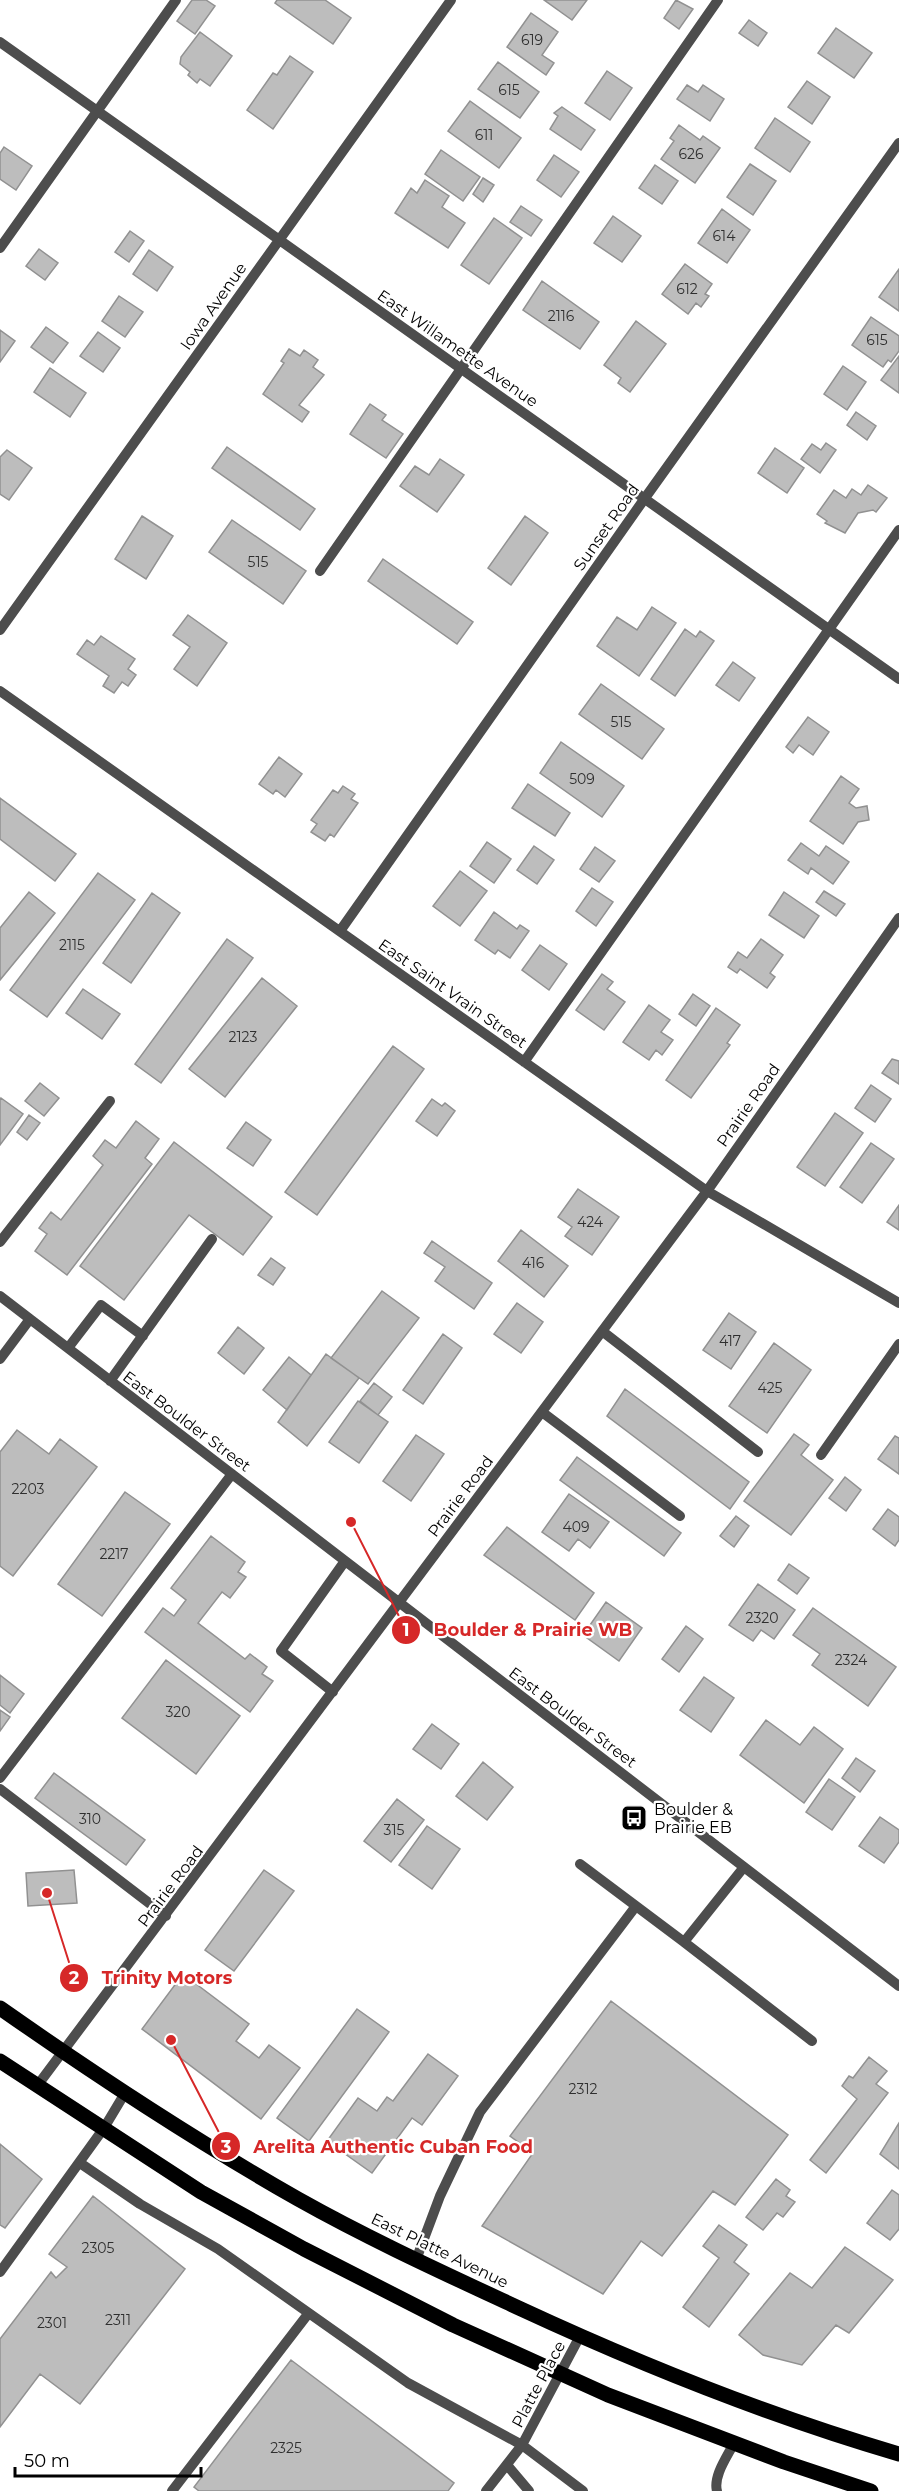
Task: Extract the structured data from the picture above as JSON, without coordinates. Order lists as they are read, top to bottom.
{
  "streets": {
    "main road": ["East Platte Avenue"],
    "street": [
      "Iowa Avenue",
      "East Willamette Avenue",
      "Sunset Road",
      "East Saint Vrain Street",
      "Prairie Road",
      "East Boulder Street",
      "Platte Place"
    ]
  },
  "crossings": [
    ["Iowa Avenue", "East Willamette Avenue"],
    ["East Willamette Avenue", "Sunset Road"],
    ["Sunset Road", "East Saint Vrain Street"],
    ["East Saint Vrain Street", "Prairie Road"],
    ["Prairie Road", "East Boulder Street"],
    ["Prairie Road", "East Platte Avenue"],
    ["East Platte Avenue", "Platte Place"]
  ],
  "places": {
    "other": ["Boulder & Prairie WB", "Trinity Motors", "Arelita Authentic Cuban Food"],
    "bus stop": ["Boulder & Prairie EB"]
  },
  "house_numbers": [
    "619",
    "615",
    "611",
    "626",
    "614",
    "612",
    "2116",
    "615",
    "515",
    "515",
    "509",
    "2115",
    "2123",
    "424",
    "416",
    "417",
    "425",
    "2203",
    "409",
    "2217",
    "2320",
    "2324",
    "320",
    "310",
    "315",
    "2312",
    "2305",
    "2311",
    "2301",
    "2325"
  ],
  "scale_bar": "50 m"
}
